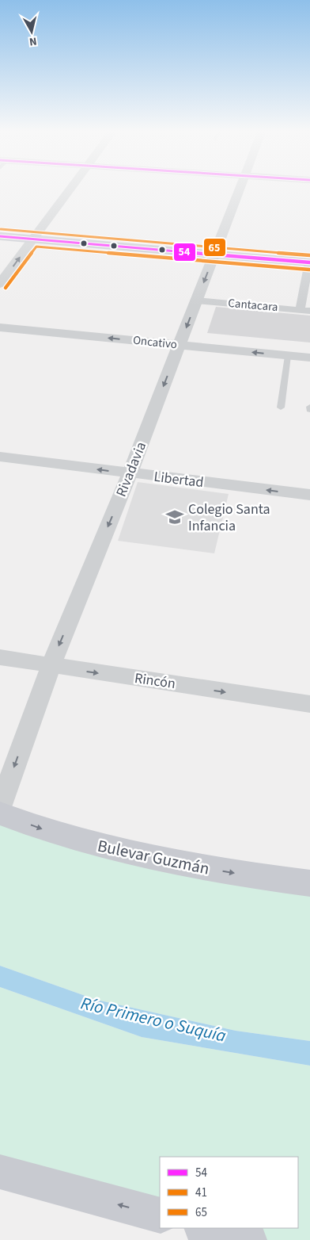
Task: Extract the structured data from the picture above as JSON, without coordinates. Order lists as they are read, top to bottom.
{
  "streets": {
    "main road": ["Bulevar Guzmán"],
    "street": [
      "Cantacara",
      "Oncativo",
      "Rivadavia",
      "Libertad",
      "Rincón"
    ]
  },
  "crossings": [
    ["Cantacara", "Rivadavia"],
    ["Oncativo", "Rivadavia"],
    ["Rivadavia", "Libertad"],
    ["Rivadavia", "Rincón"]
  ],
  "one_way": [
    "Oncativo",
    "Rivadavia",
    "Libertad",
    "Rincón",
    "Bulevar Guzmán"
  ],
  "water": ["Río Primero o Suquía"],
  "places": {
    "school or university": ["Colegio Santa Infancia"]
  },
  "lines": ["transit line 65", "transit line 54", "transit line 41"],
  "legend": ["54", "41", "65"],
  "north": "bottom"
}
